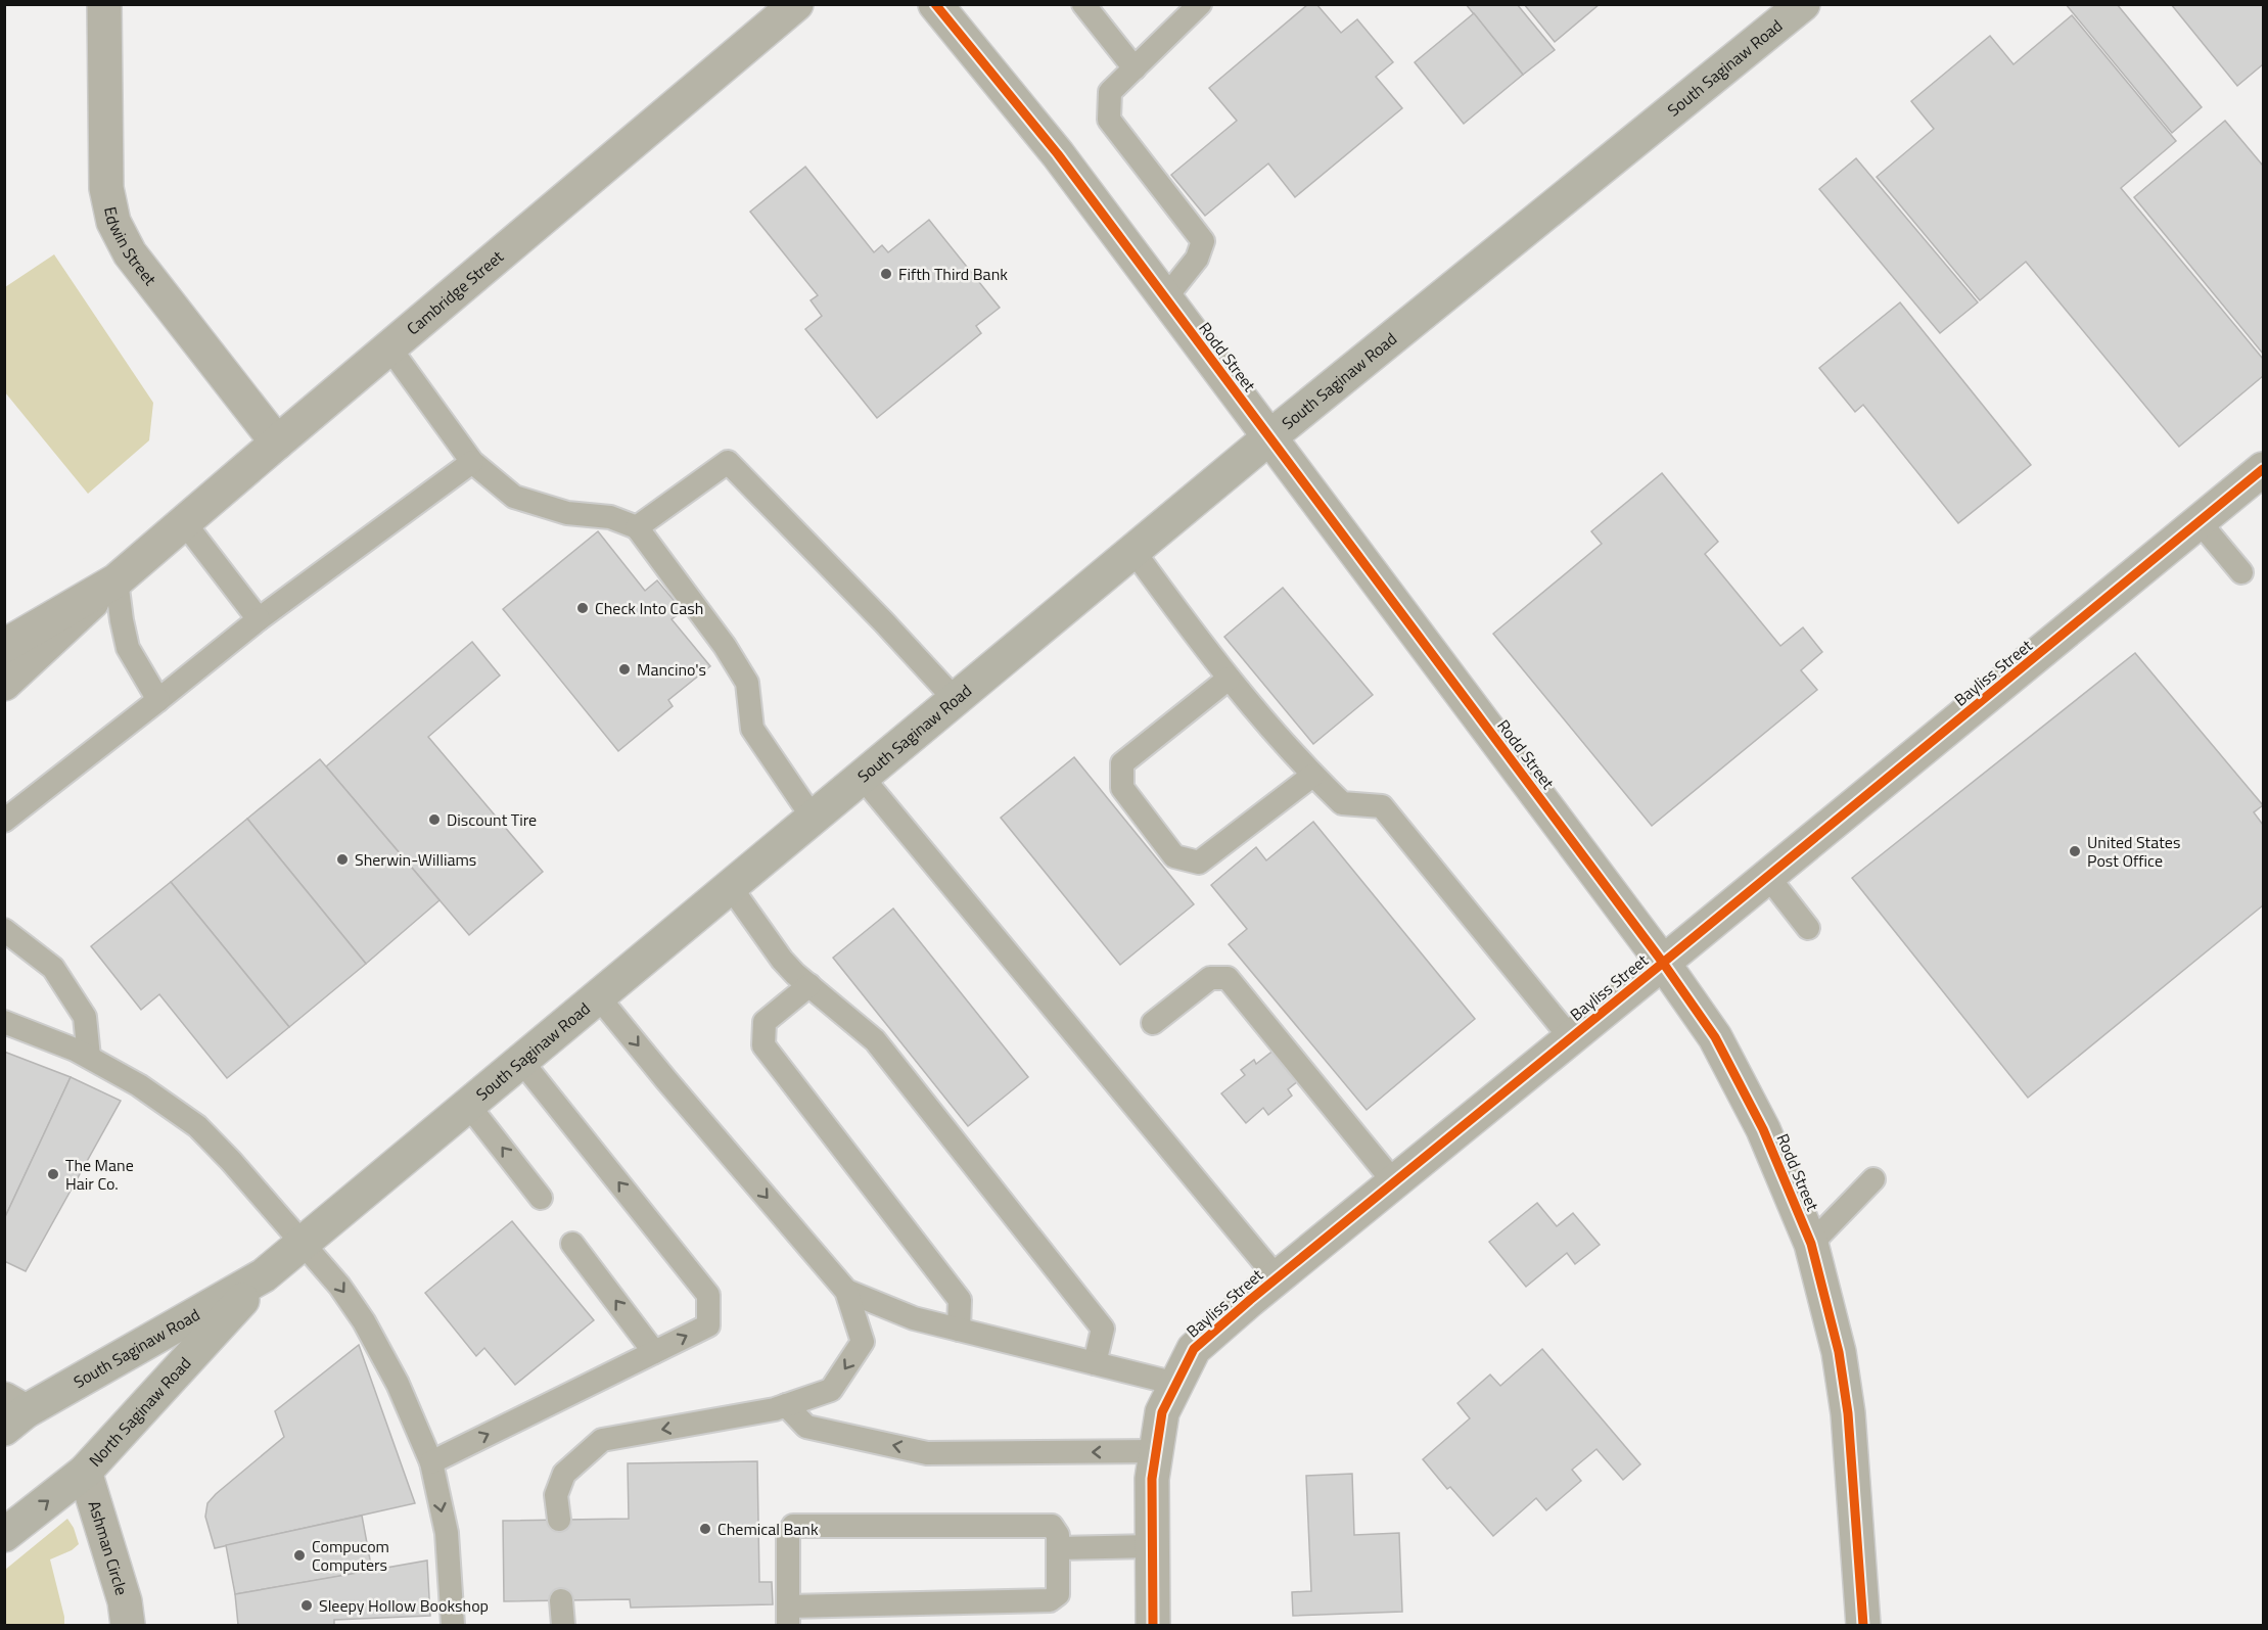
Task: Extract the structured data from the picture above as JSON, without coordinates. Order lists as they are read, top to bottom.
{
  "streets": {
    "main road": ["South Saginaw Road", "North Saginaw Road"],
    "street": [
      "Edwin Street",
      "Cambridge Street",
      "Rodd Street",
      "Bayliss Street",
      "Ashman Circle"
    ]
  },
  "crossings": [
    ["South Saginaw Road", "Rodd Street"],
    ["South Saginaw Road", "North Saginaw Road"],
    ["Edwin Street", "Cambridge Street"],
    ["Rodd Street", "Bayliss Street"],
    ["North Saginaw Road", "Ashman Circle"]
  ],
  "places": [
    "Fifth Third Bank",
    "Check Into Cash",
    "Mancino's",
    "Discount Tire",
    "United States Post Office",
    "Sherwin-Williams",
    "The Mane Hair Co.",
    "Chemical Bank",
    "Compucom Computers",
    "Sleepy Hollow Bookshop"
  ]
}
